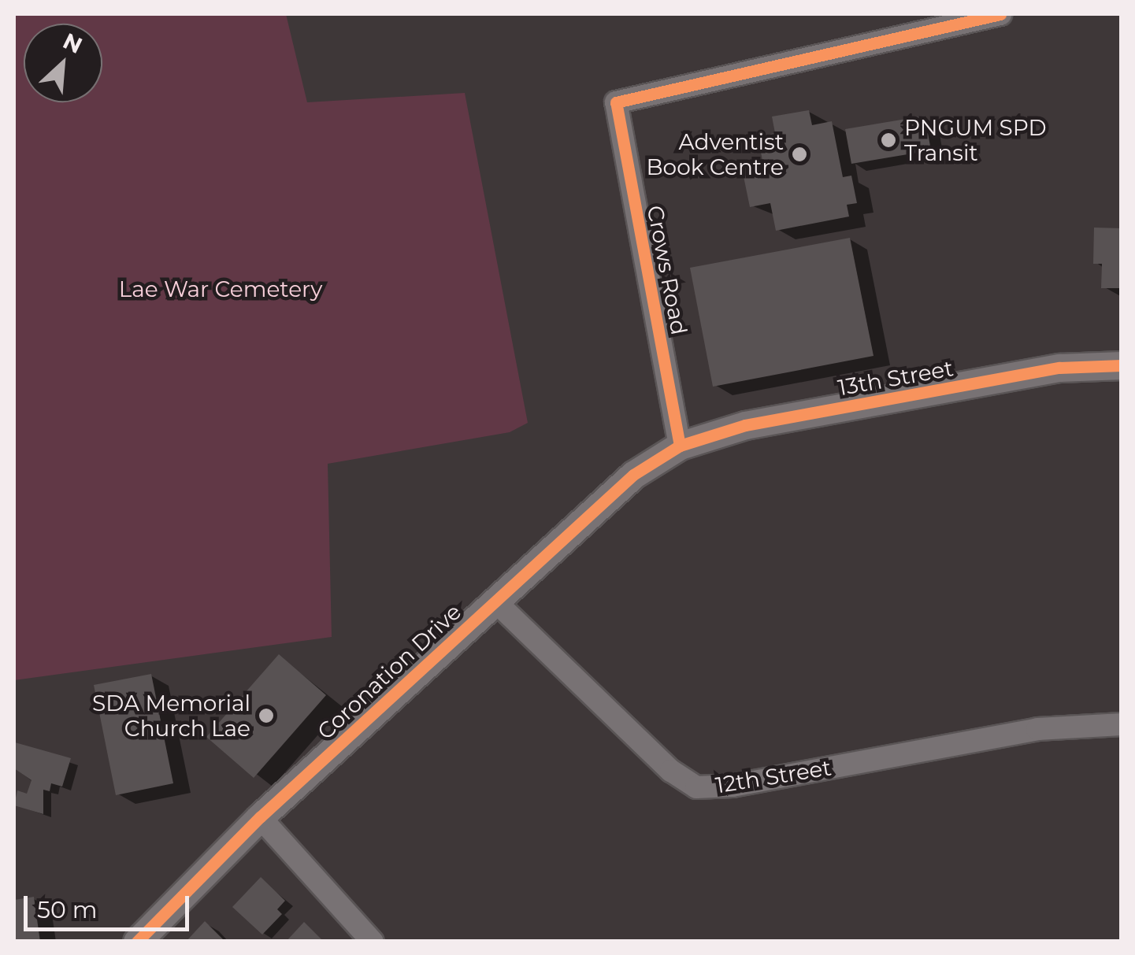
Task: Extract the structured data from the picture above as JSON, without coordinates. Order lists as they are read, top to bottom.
{
  "streets": {
    "street": [
      "Crows Road",
      "13th Street",
      "Coronation Drive",
      "12th Street"
    ]
  },
  "crossings": [
    ["Crows Road", "13th Street"],
    ["Crows Road", "Coronation Drive"],
    ["13th Street", "Coronation Drive"],
    ["Coronation Drive", "12th Street"]
  ],
  "parks": ["Lae War Cemetery"],
  "places": ["PNGUM SPD Transit", "Adventist Book Centre", "SDA Memorial Church Lae"],
  "scale_bar": "50 m",
  "north": "top right"
}
